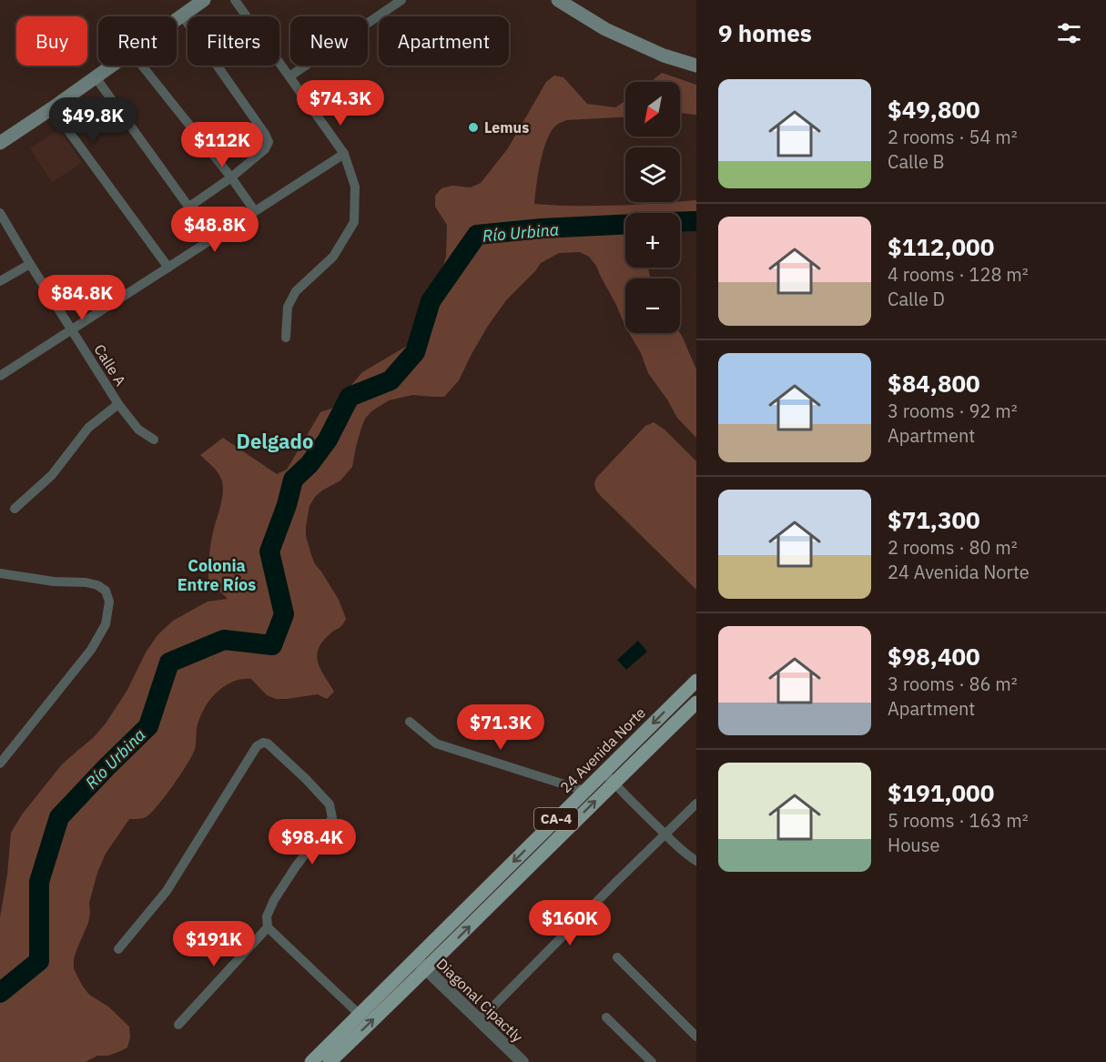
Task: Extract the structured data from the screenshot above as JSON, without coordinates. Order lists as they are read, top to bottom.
{
  "streets": {
    "main road": ["24 Avenida Norte", "CA-4"],
    "street": ["Calle A", "Diagonal Cipactly"]
  },
  "crossings": [
    ["24 Avenida Norte", "CA-4"],
    ["24 Avenida Norte", "Diagonal Cipactly"],
    ["CA-4", "Diagonal Cipactly"]
  ],
  "districts": ["Delgado", "Colonia Entre Ríos"],
  "water": ["Río Urbina"],
  "places": ["Lemus"],
  "north": "bottom left",
  "page": {
    "heading": "9 homes",
    "chip": [
      "Buy",
      "Rent",
      "Filters",
      "New",
      "Apartment"
    ],
    "list": [
      {
        "name": "$49,800",
        "note": "2 rooms · 54 m² · Calle B"
      },
      {
        "name": "$112,000",
        "note": "4 rooms · 128 m² · Calle D"
      },
      {
        "name": "$84,800",
        "note": "3 rooms · 92 m² · Apartment"
      },
      {
        "name": "$71,300",
        "note": "2 rooms · 80 m² · 24 Avenida Norte"
      },
      {
        "name": "$98,400",
        "note": "3 rooms · 86 m² · Apartment"
      },
      {
        "name": "$191,000",
        "note": "5 rooms · 163 m² · House"
      }
    ],
    "price": [
      "$74.3K",
      "$49.8K",
      "$112K",
      "$48.8K",
      "$84.8K",
      "$71.3K",
      "$98.4K",
      "$160K",
      "$191K"
    ],
    "map_buttons": ["+", "−"]
  }
}
